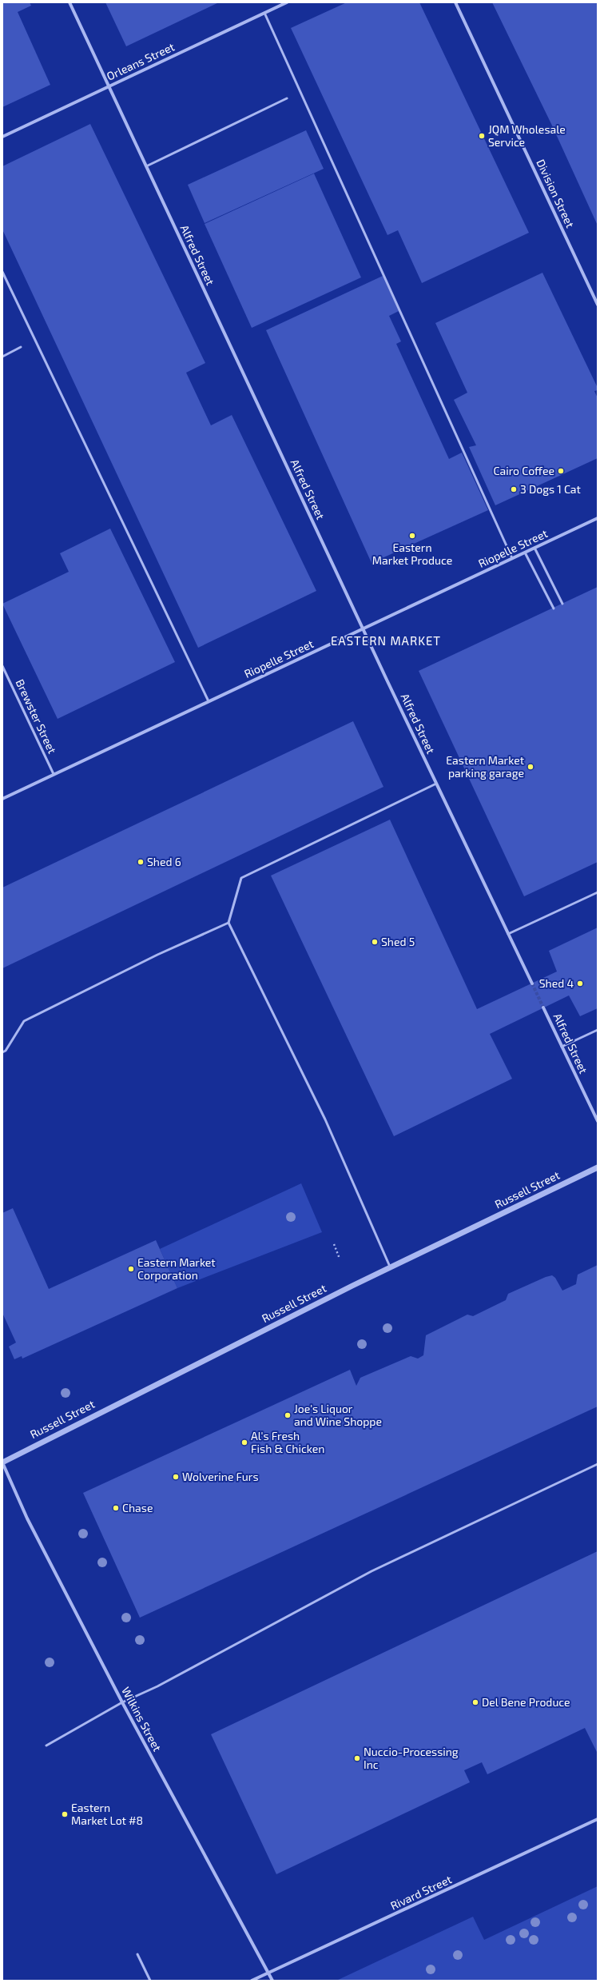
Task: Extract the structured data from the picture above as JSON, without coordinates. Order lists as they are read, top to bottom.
{
  "streets": {
    "street": [
      "Orleans Street",
      "Division Street",
      "Alfred Street",
      "Riopelle Street",
      "Russell Street",
      "Wilkins Street",
      "Rivard Street"
    ],
    "lane": ["Brewster Street"]
  },
  "crossings": [
    ["Orleans Street", "Alfred Street"],
    ["Alfred Street", "Riopelle Street"],
    ["Riopelle Street", "Brewster Street"],
    ["Russell Street", "Wilkins Street"],
    ["Wilkins Street", "Rivard Street"]
  ],
  "districts": ["EASTERN MARKET"],
  "places": [
    "JQM Wholesale Service",
    "Cairo Coffee",
    "3 Dogs 1 Cat",
    "Eastern Market Produce",
    "Eastern Market parking garage",
    "Shed 6",
    "Shed 5",
    "Shed 4",
    "Eastern Market Corporation",
    "Joe's Liquor and Wine Shoppe",
    "Al's Fresh Fish & Chicken",
    "Wolverine Furs",
    "Chase",
    "Del Bene Produce",
    "Nuccio-Processing Inc",
    "Eastern Market Lot #8"
  ]
}
